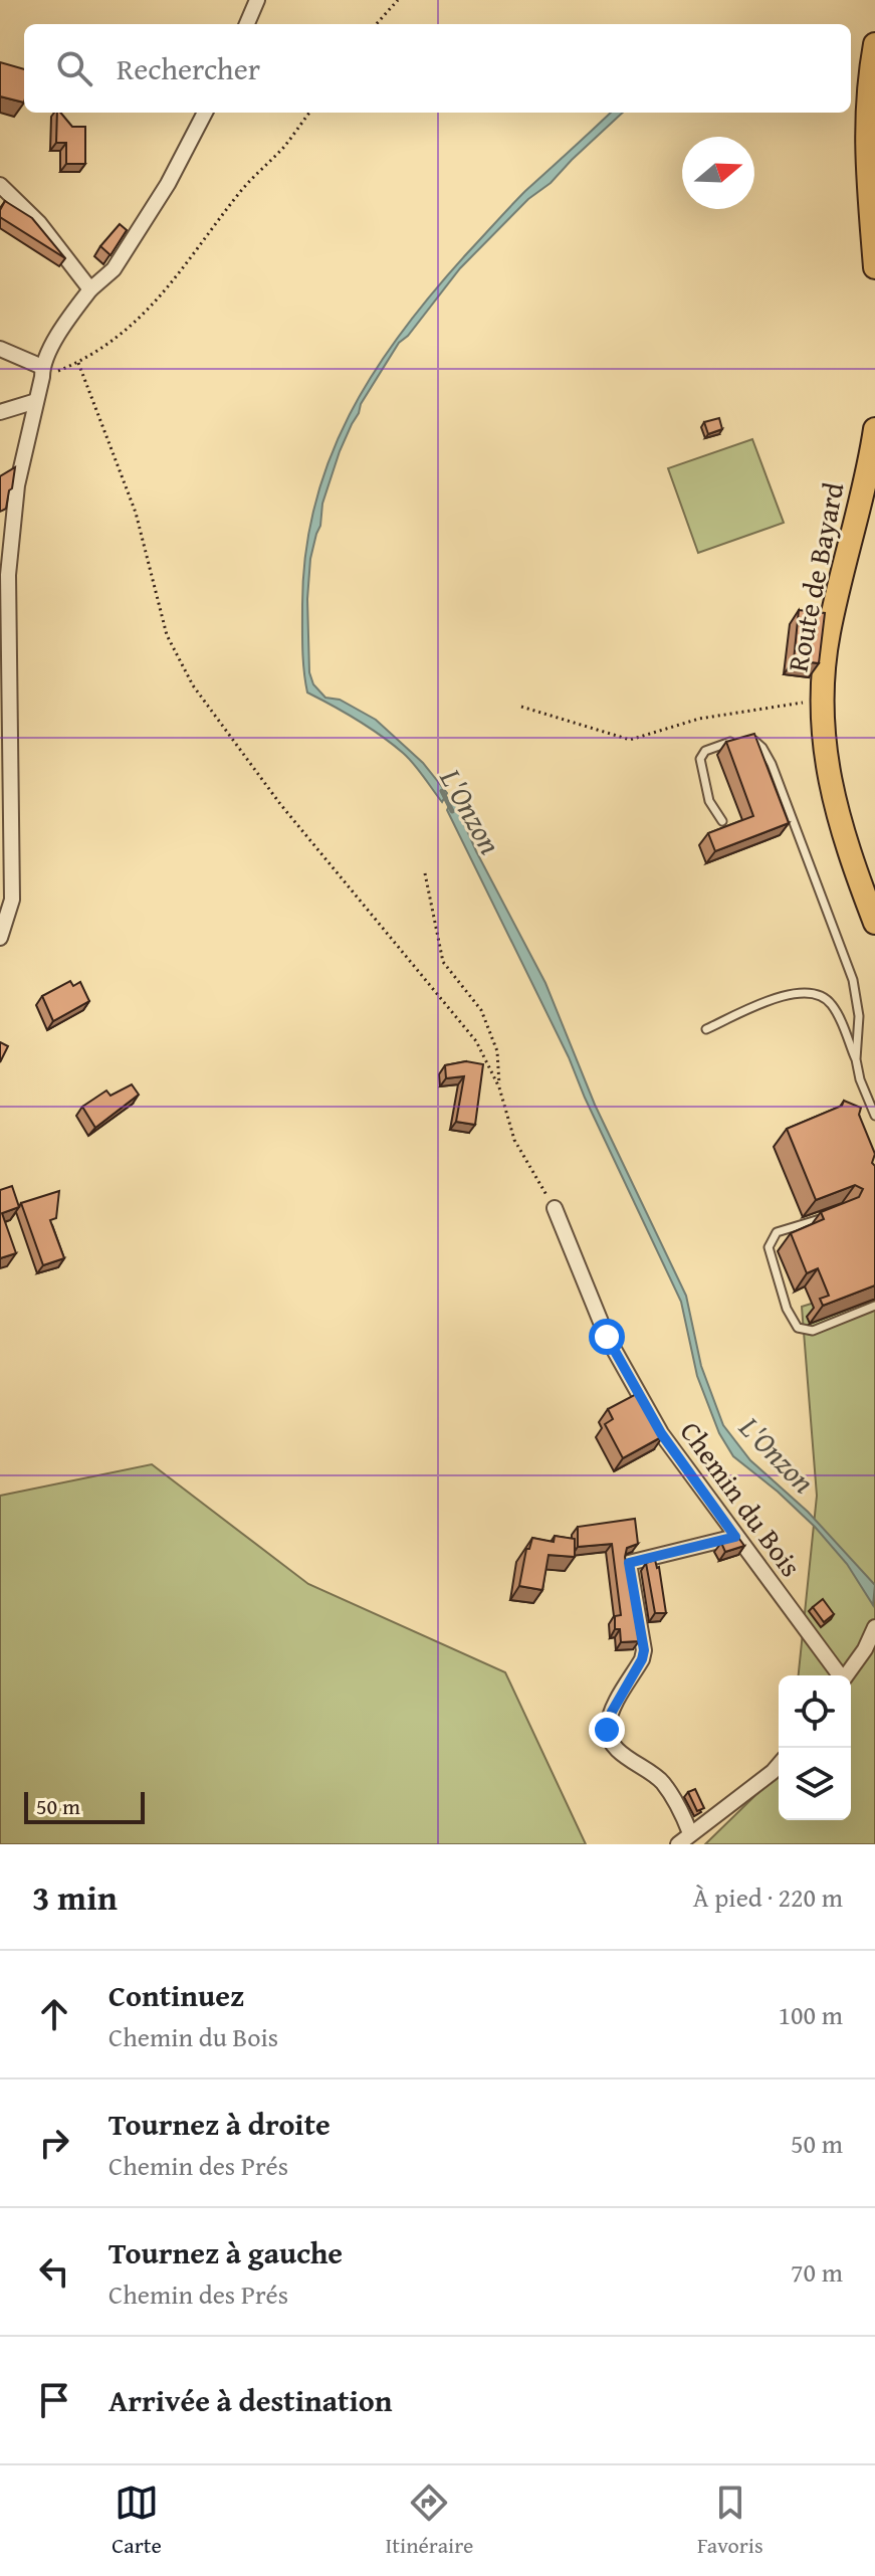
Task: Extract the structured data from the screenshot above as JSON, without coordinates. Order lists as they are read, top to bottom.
{
  "streets": {
    "main road": ["Route de Bayard"],
    "street": ["Chemin du Bois"]
  },
  "water": ["L'Onzon"],
  "scale_bar": "50 m",
  "north": "right",
  "page": {
    "search": "Rechercher",
    "scale": "50 m",
    "heading": ["3 min", "À pied · 220 m"],
    "list": [
      ["Continuez", "Chemin du Bois", "100 m"],
      ["Tournez à droite", "Chemin des Prés", "50 m"],
      ["Tournez à gauche", "Chemin des Prés", "70 m"],
      "Arrivée à destination"
    ],
    "nav": ["Carte", "Itinéraire", "Favoris"]
  }
}
